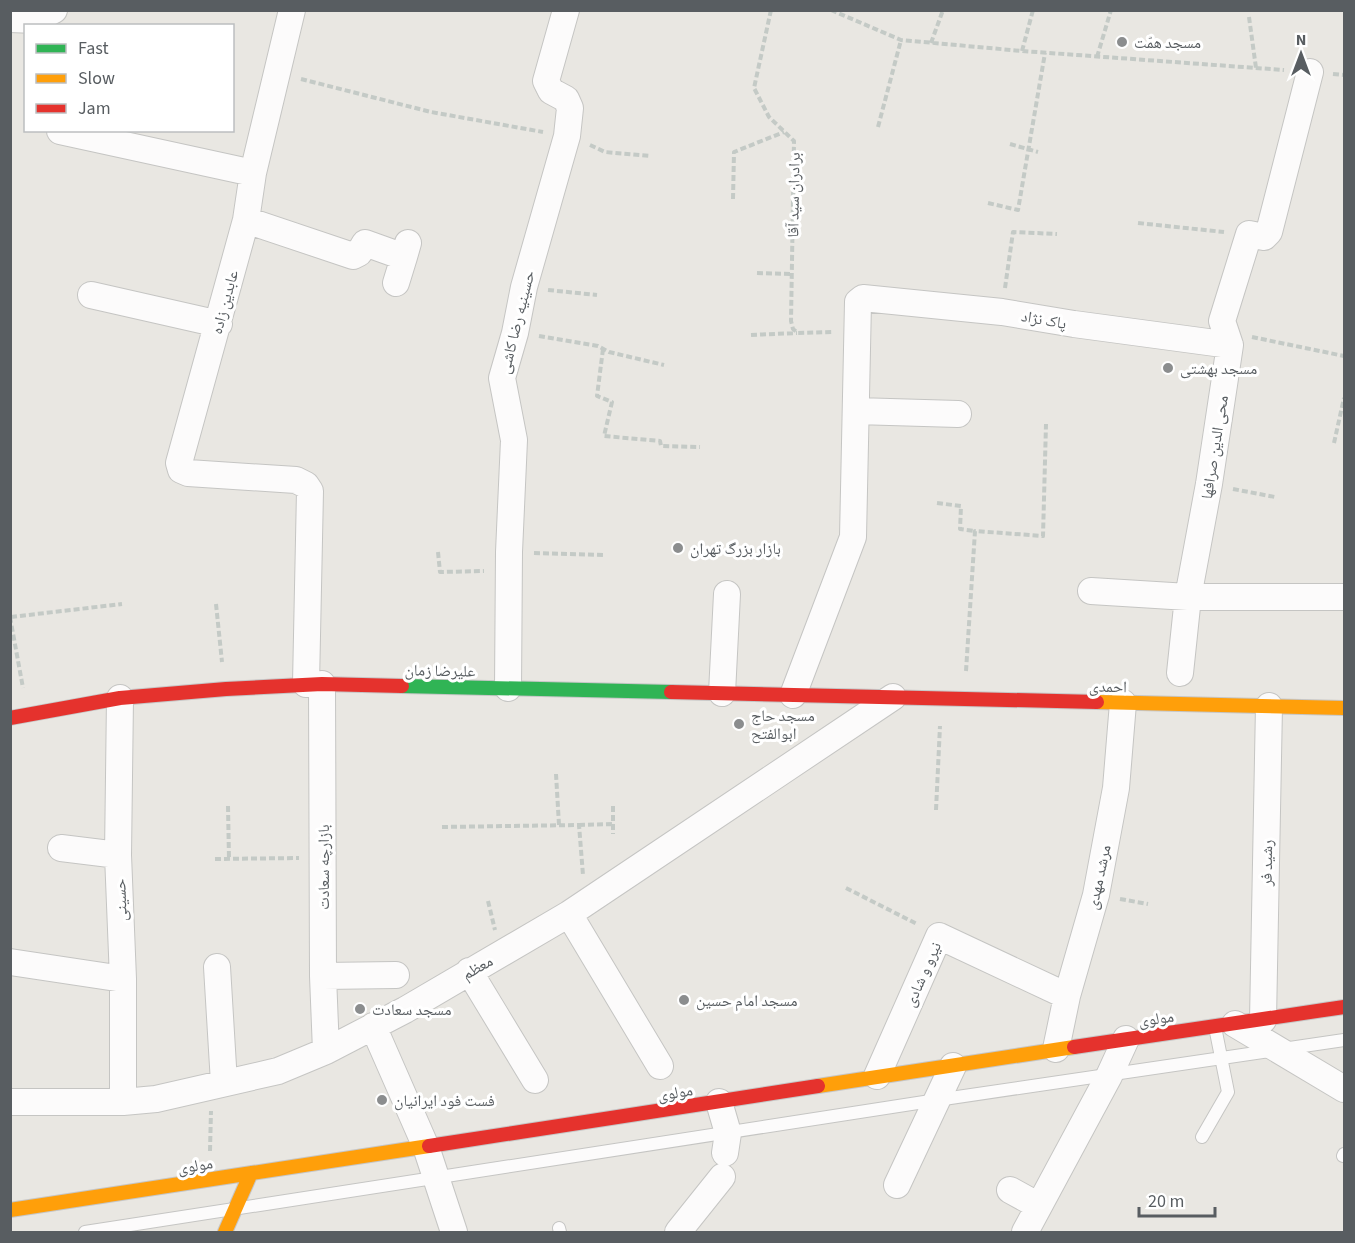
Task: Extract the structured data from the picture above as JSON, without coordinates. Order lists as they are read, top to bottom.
{
  "streets": {
    "street": [
      "عابدین زاده",
      "پاک نژاد",
      "حسینیه رضا کاشی",
      "محی الدین صرافها",
      "علیرضا زمان",
      "احمدی",
      "رشید فر",
      "بازارچه سعادت",
      "مرشد مهدی",
      "حسینی",
      "معظم",
      "نیرو و شادی",
      "مولوی"
    ],
    "path": ["برادران سید آقا"]
  },
  "crossings": [
    ["عابدین زاده", "بازارچه سعادت"],
    ["پاک نژاد", "محی الدین صرافها"],
    ["حسینیه رضا کاشی", "علیرضا زمان"],
    ["علیرضا زمان", "احمدی"],
    ["علیرضا زمان", "بازارچه سعادت"],
    ["علیرضا زمان", "حسینی"],
    ["علیرضا زمان", "معظم"],
    ["احمدی", "رشید فر"],
    ["احمدی", "مرشد مهدی"],
    ["احمدی", "معظم"],
    ["رشید فر", "مولوی"],
    ["بازارچه سعادت", "معظم"],
    ["مرشد مهدی", "نیرو و شادی"],
    ["مرشد مهدی", "مولوی"],
    ["حسینی", "معظم"],
    ["نیرو و شادی", "مولوی"]
  ],
  "places": [
    "مسجد همّت",
    "مسجد بهشتی",
    "بازار بزرگ تهران",
    "مسجد حاج ابوالفتح",
    "مسجد امام حسین",
    "مسجد سعادت",
    "فست فود ایرانیان"
  ],
  "legend": ["Fast", "Slow", "Jam"],
  "scale_bar": "20 m",
  "north": "top"
}
